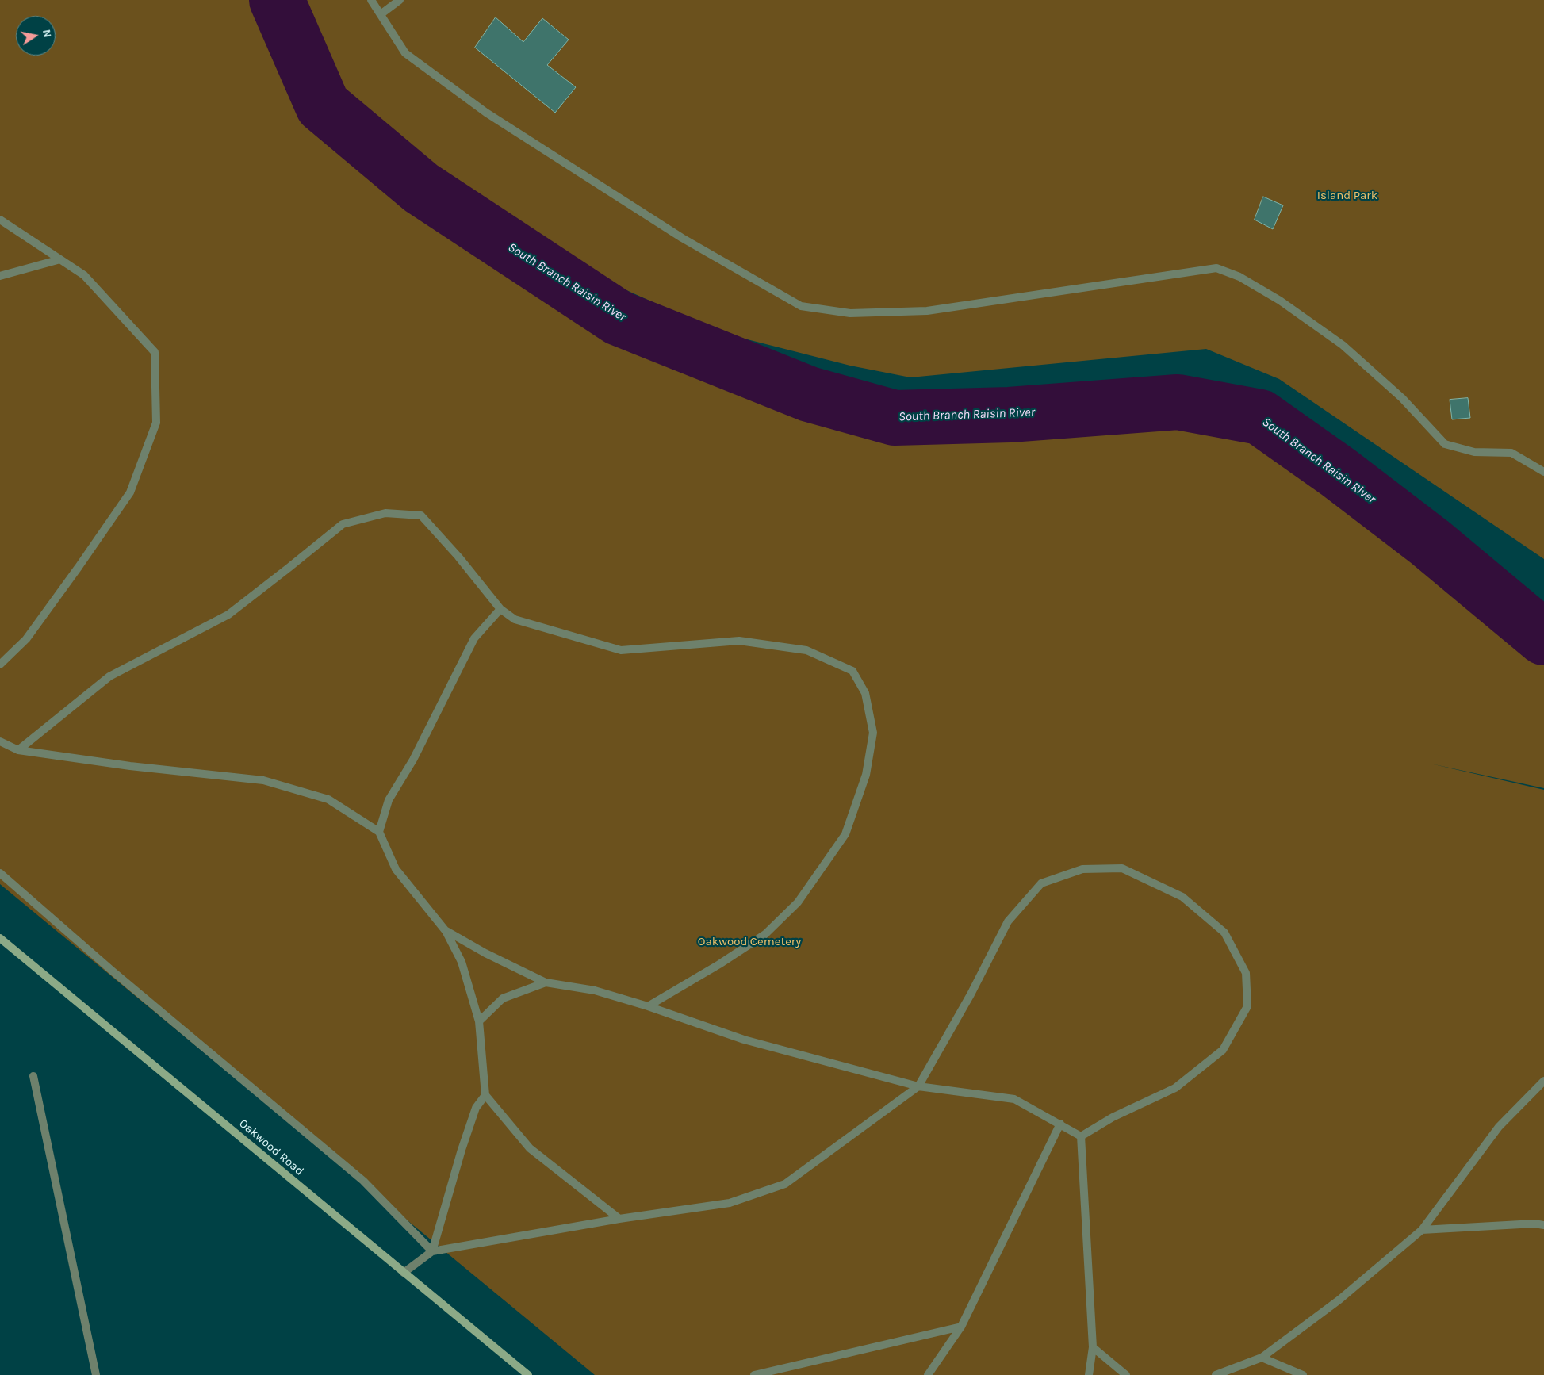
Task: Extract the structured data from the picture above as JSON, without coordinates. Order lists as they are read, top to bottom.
{
  "streets": {
    "street": ["Oakwood Road"]
  },
  "water": ["South Branch Raisin River"],
  "parks": ["Island Park", "Oakwood Cemetery"],
  "north": "right"
}
